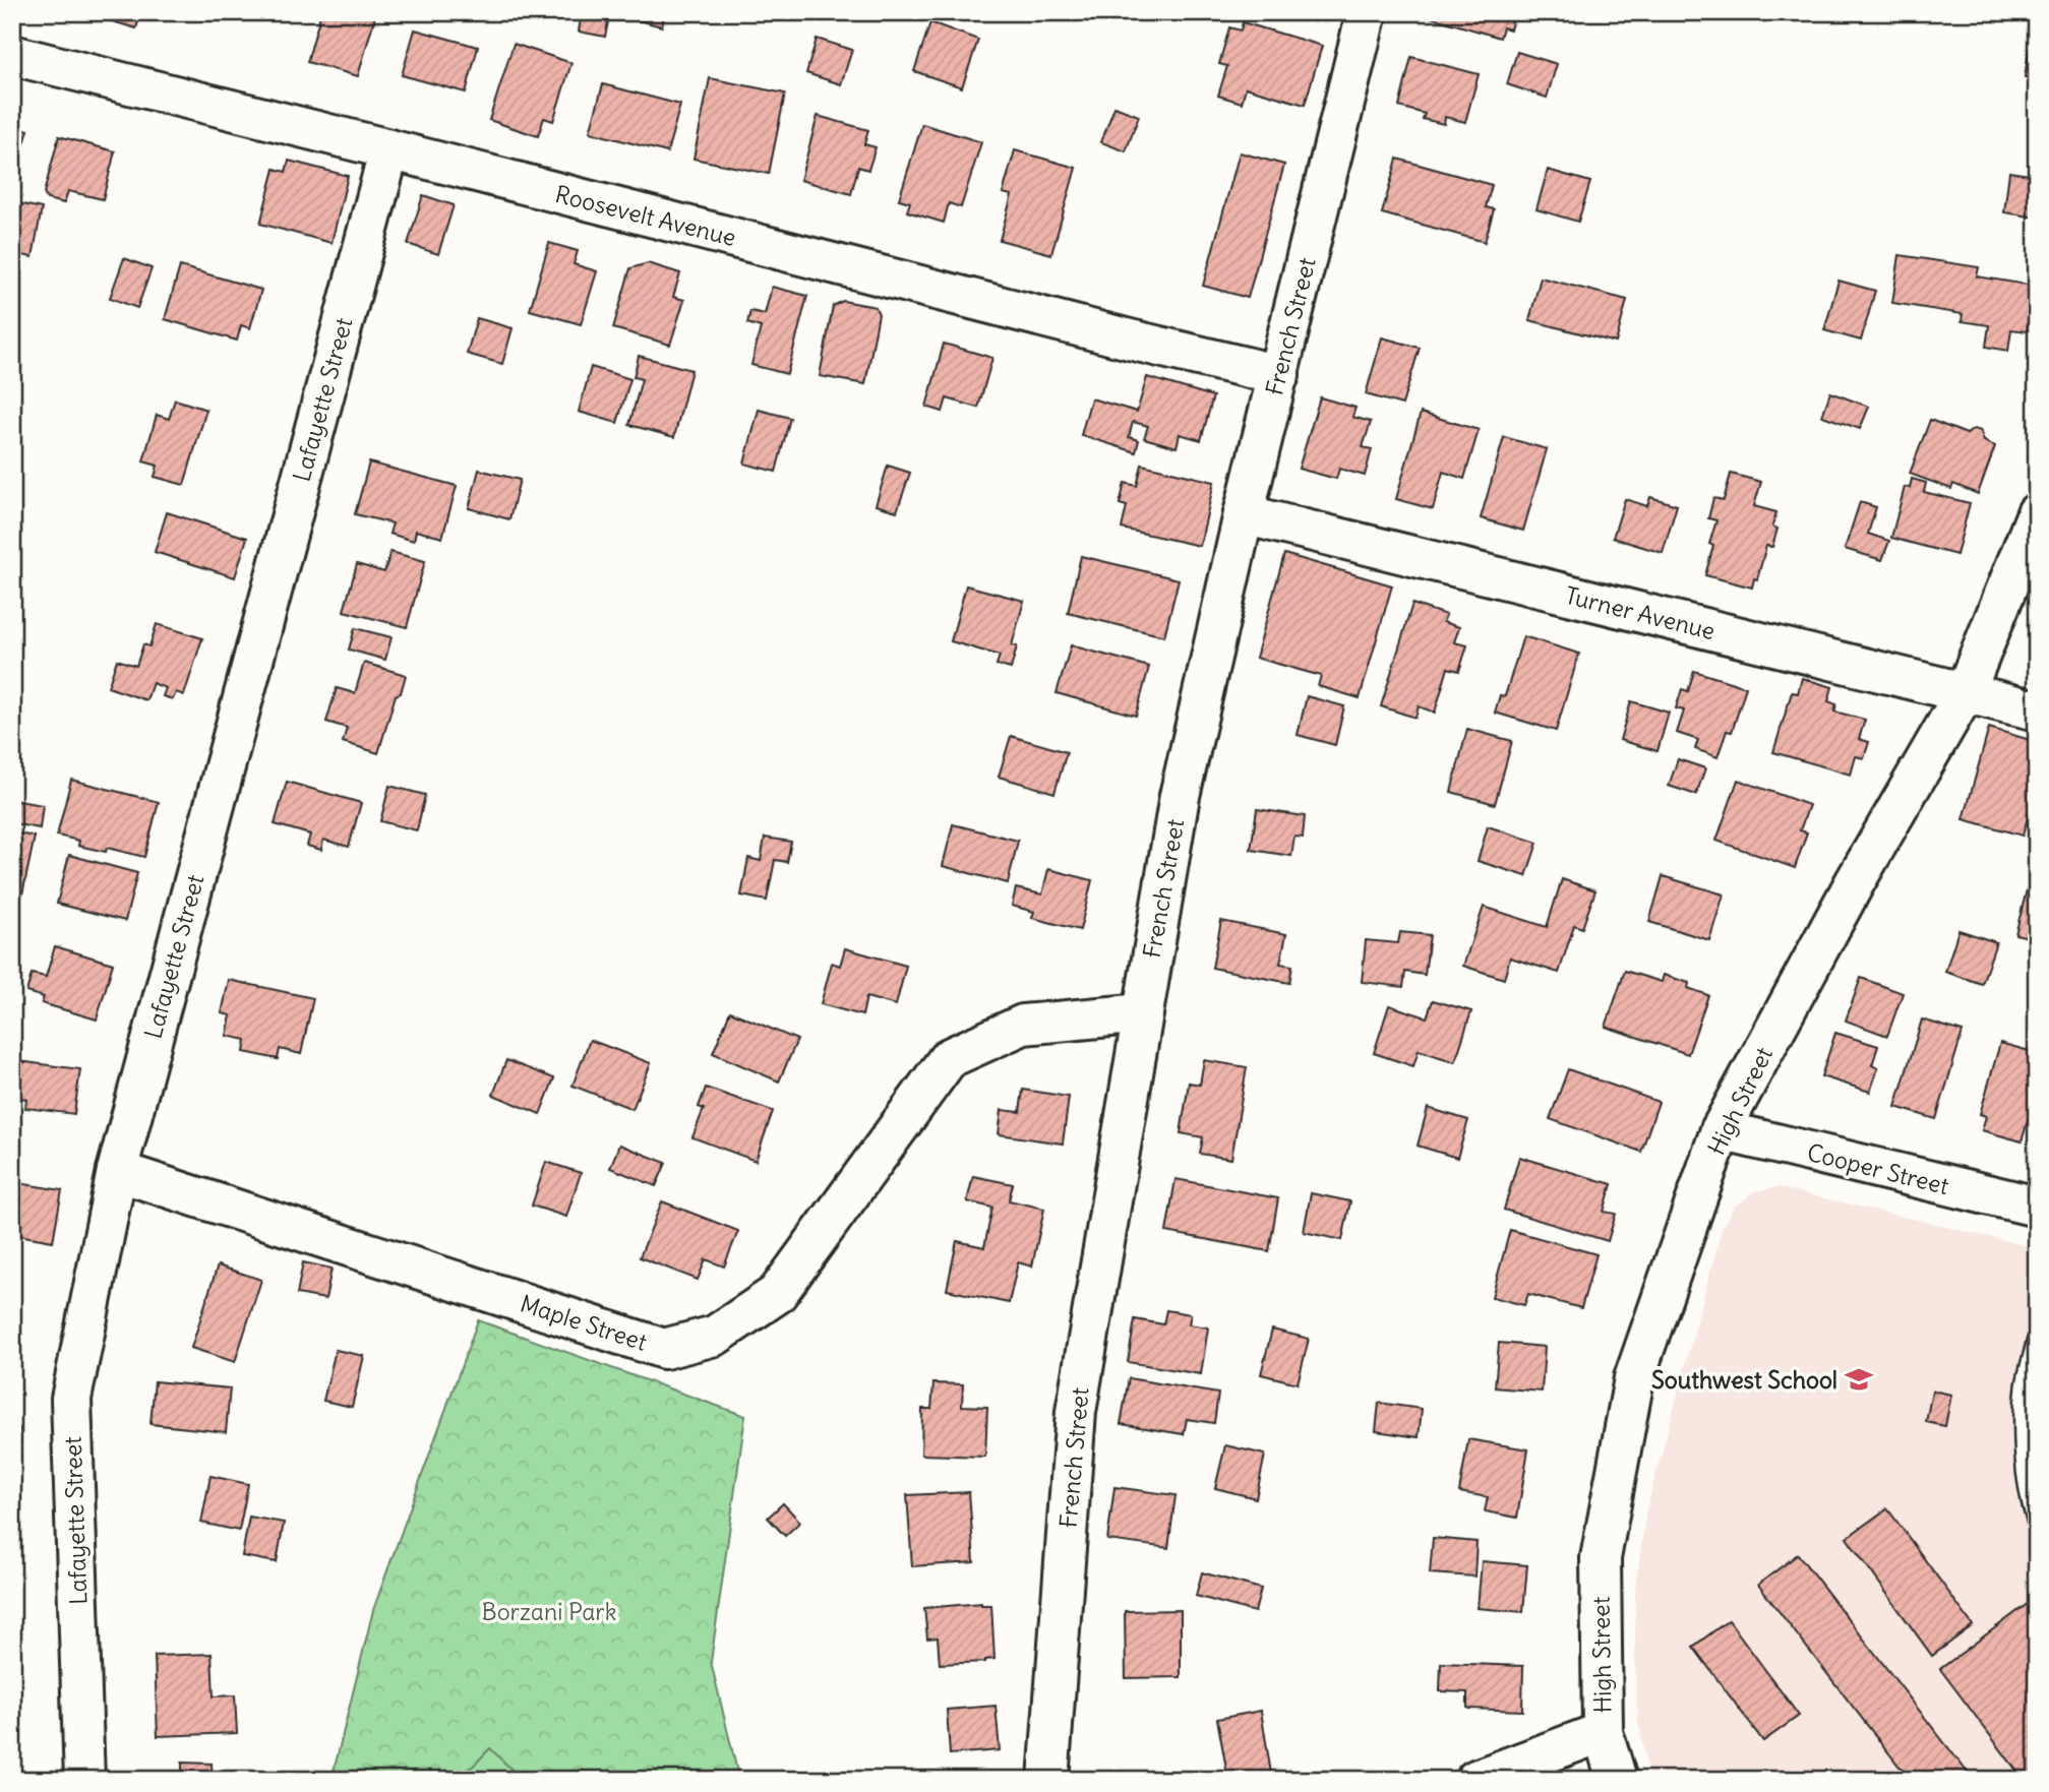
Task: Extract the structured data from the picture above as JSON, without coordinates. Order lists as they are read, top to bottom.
{
  "streets": {
    "street": [
      "Roosevelt Avenue",
      "French Street",
      "Lafayette Street",
      "Turner Avenue",
      "High Street",
      "Cooper Street",
      "Maple Street"
    ]
  },
  "crossings": [
    ["Roosevelt Avenue", "French Street"],
    ["Roosevelt Avenue", "Lafayette Street"],
    ["French Street", "Turner Avenue"],
    ["French Street", "Maple Street"],
    ["Lafayette Street", "Maple Street"],
    ["Turner Avenue", "High Street"],
    ["High Street", "Cooper Street"]
  ],
  "parks": ["Borzani Park"],
  "places": {
    "school or university": ["Southwest School"]
  }
}
